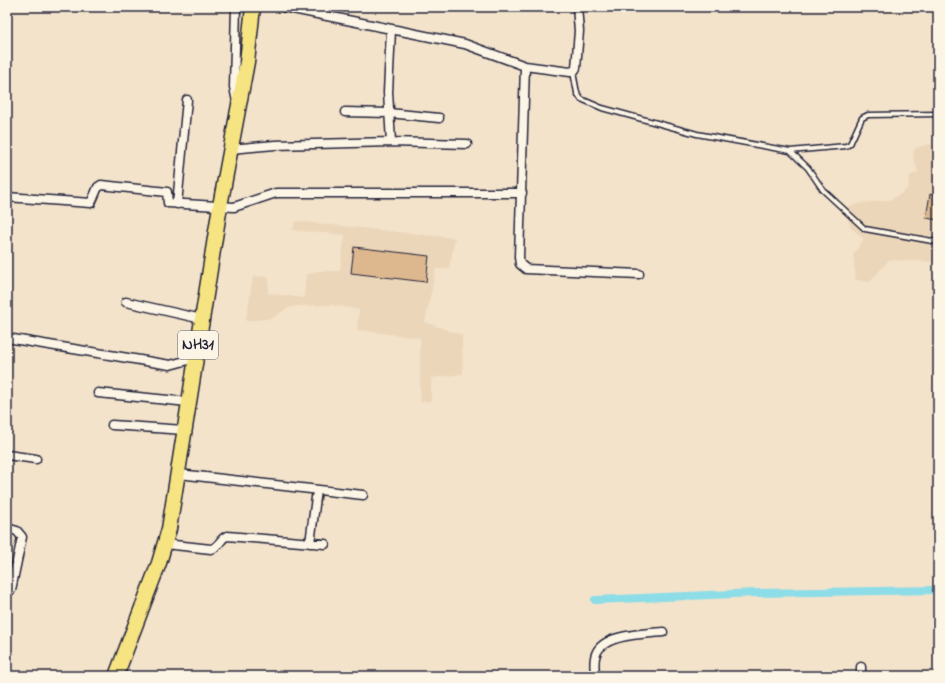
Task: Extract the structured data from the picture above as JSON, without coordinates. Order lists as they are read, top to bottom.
{
  "streets": {
    "highway": ["NH31"]
  }
}
